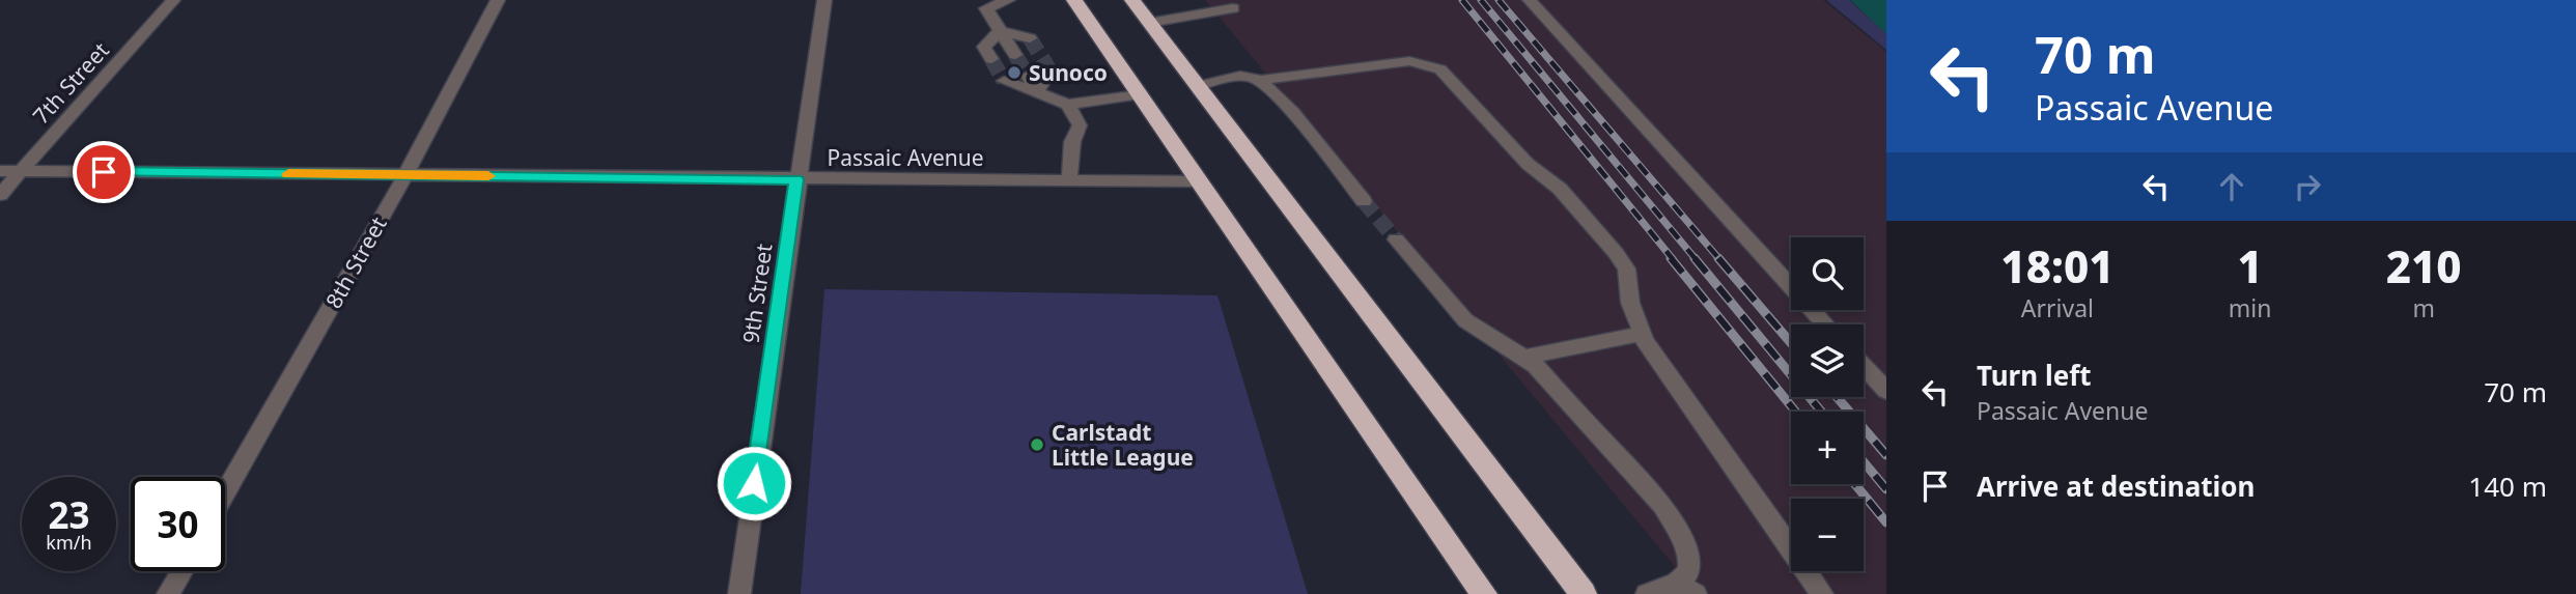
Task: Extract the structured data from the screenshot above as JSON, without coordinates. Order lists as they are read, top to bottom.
{
  "streets": {
    "street": [
      "7th Street",
      "Passaic Avenue",
      "8th Street",
      "9th Street"
    ]
  },
  "crossings": [
    ["7th Street", "Passaic Avenue"],
    ["Passaic Avenue", "8th Street"],
    ["Passaic Avenue", "9th Street"]
  ],
  "places": ["Sunoco", "Carlstadt Little League"],
  "page": {
    "turn": ["70 m", "Passaic Avenue"],
    "eta": [
      "18:01",
      "Arrival",
      "1",
      "min",
      "210",
      "m"
    ],
    "map_buttons": ["+", "−"],
    "list": [
      {
        "name": "Turn left",
        "note": "Passaic Avenue",
        "value": "70 m"
      },
      {
        "name": "Arrive at destination",
        "value": "140 m"
      }
    ],
    "speed": "23 km/h",
    "limit": "30"
  }
}
